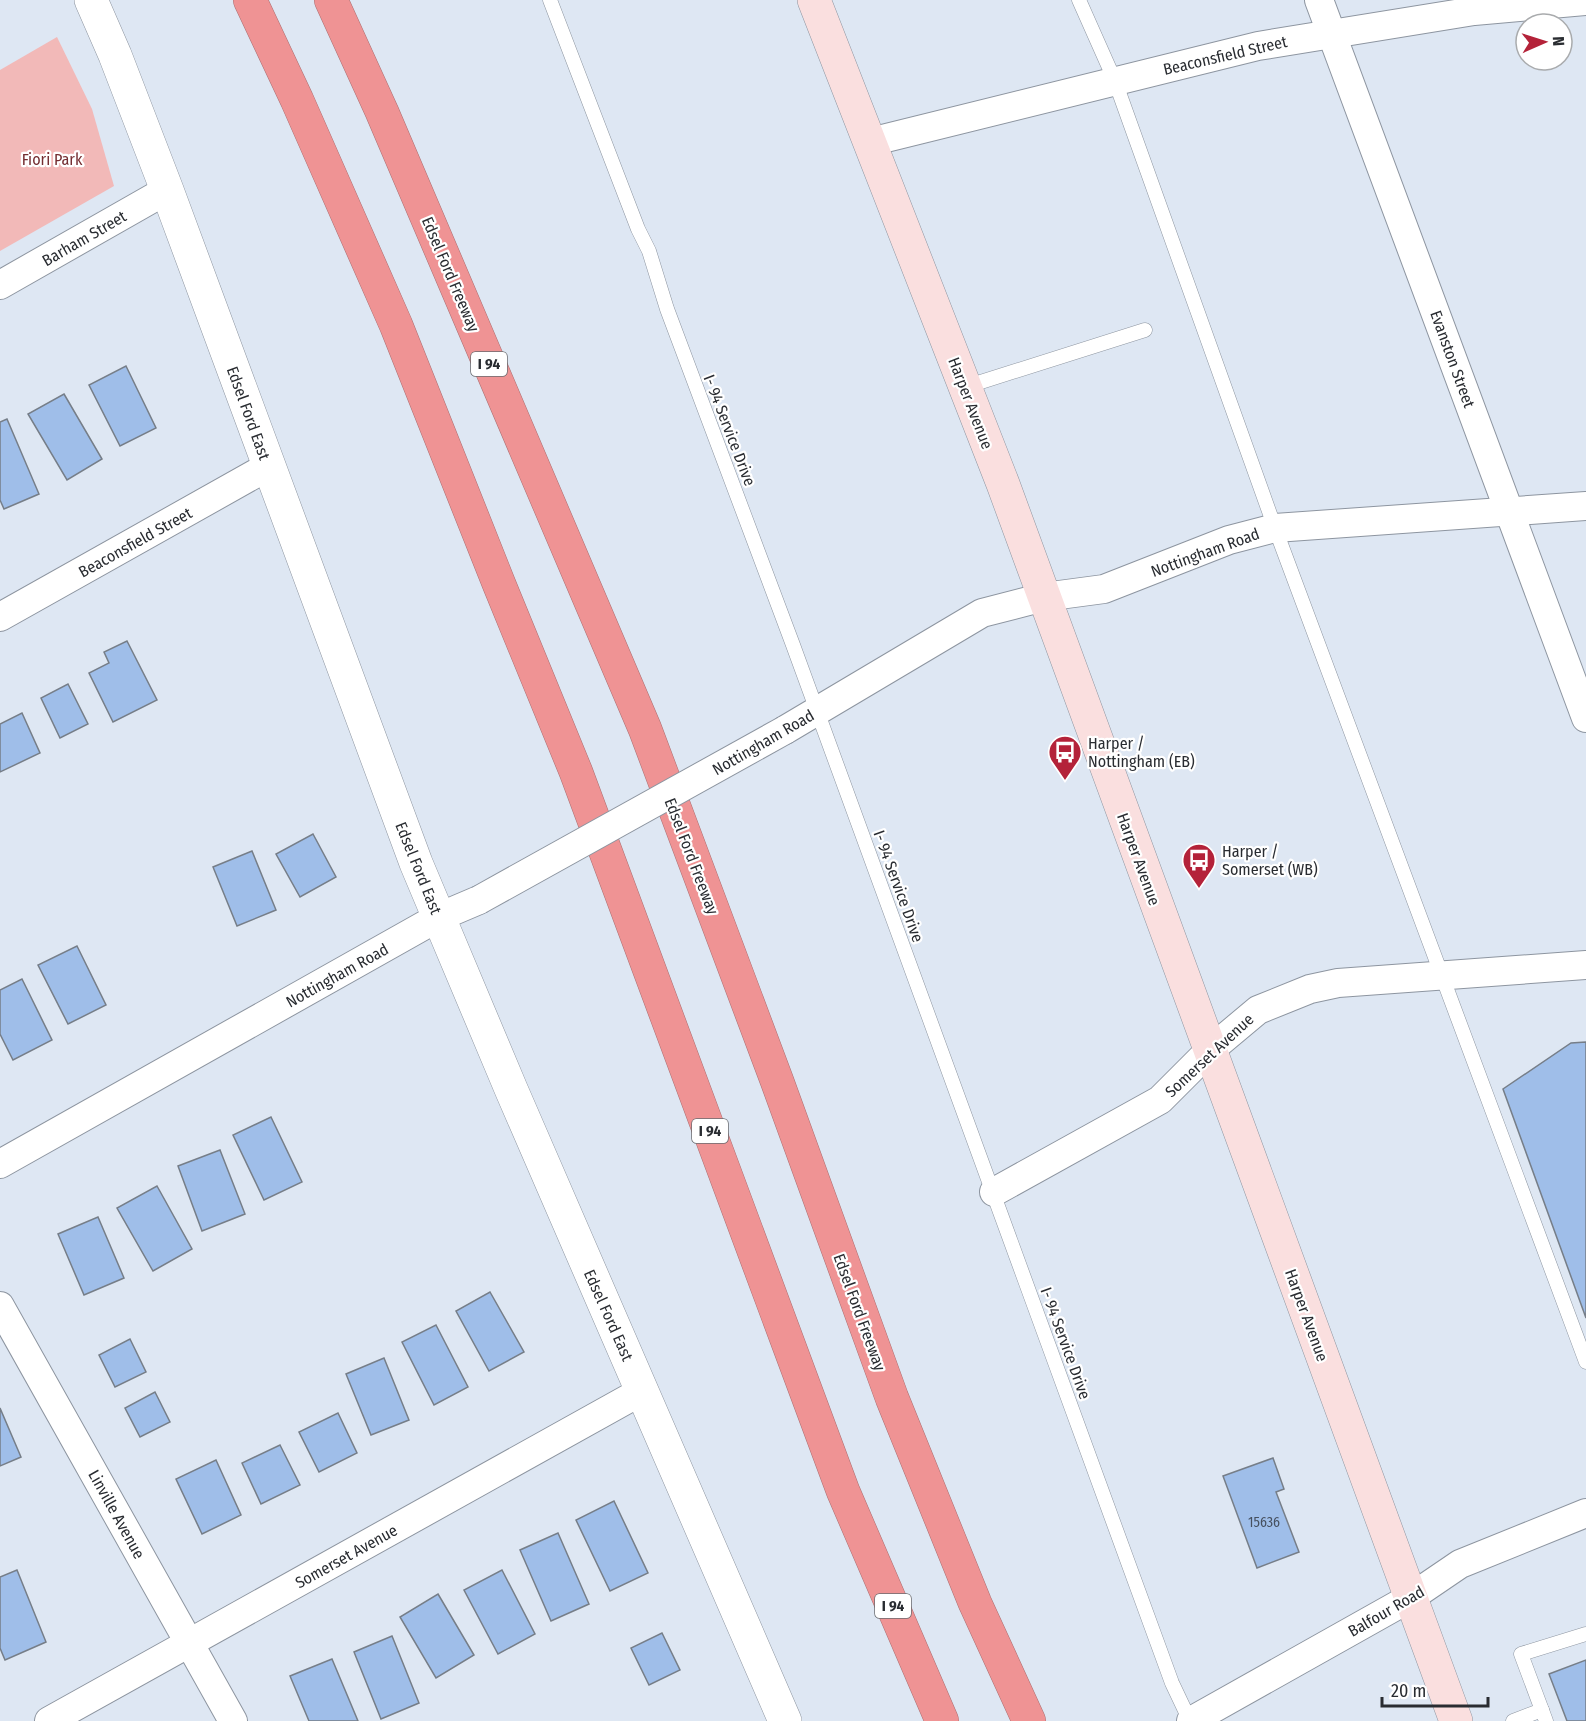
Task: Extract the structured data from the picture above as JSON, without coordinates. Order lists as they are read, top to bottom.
{
  "streets": {
    "highway": ["Edsel Ford Freeway", "I 94"],
    "main road": ["Harper Avenue"],
    "street": [
      "Beaconsfield Street",
      "Barham Street",
      "Evanston Street",
      "Edsel Ford East",
      "Nottingham Road",
      "Somerset Avenue",
      "Linville Avenue",
      "Balfour Road"
    ],
    "lane": ["I- 94 Service Drive"]
  },
  "crossings": [
    ["Beaconsfield Street", "Evanston Street"],
    ["Beaconsfield Street", "Harper Avenue"],
    ["Beaconsfield Street", "Edsel Ford East"],
    ["Barham Street", "Edsel Ford East"],
    ["Evanston Street", "Nottingham Road"],
    ["Harper Avenue", "Nottingham Road"],
    ["Harper Avenue", "Somerset Avenue"],
    ["Harper Avenue", "Balfour Road"],
    ["Edsel Ford East", "Nottingham Road"],
    ["Edsel Ford East", "Somerset Avenue"],
    ["I- 94 Service Drive", "Nottingham Road"],
    ["I- 94 Service Drive", "Somerset Avenue"],
    ["I- 94 Service Drive", "Balfour Road"],
    ["Somerset Avenue", "Linville Avenue"]
  ],
  "parks": ["Fiori Park"],
  "places": {
    "bus stop": ["Harper / Nottingham (EB)", "Harper / Somerset (WB)"]
  },
  "house_numbers": ["15636"],
  "scale_bar": "20 m",
  "north": "right"
}
